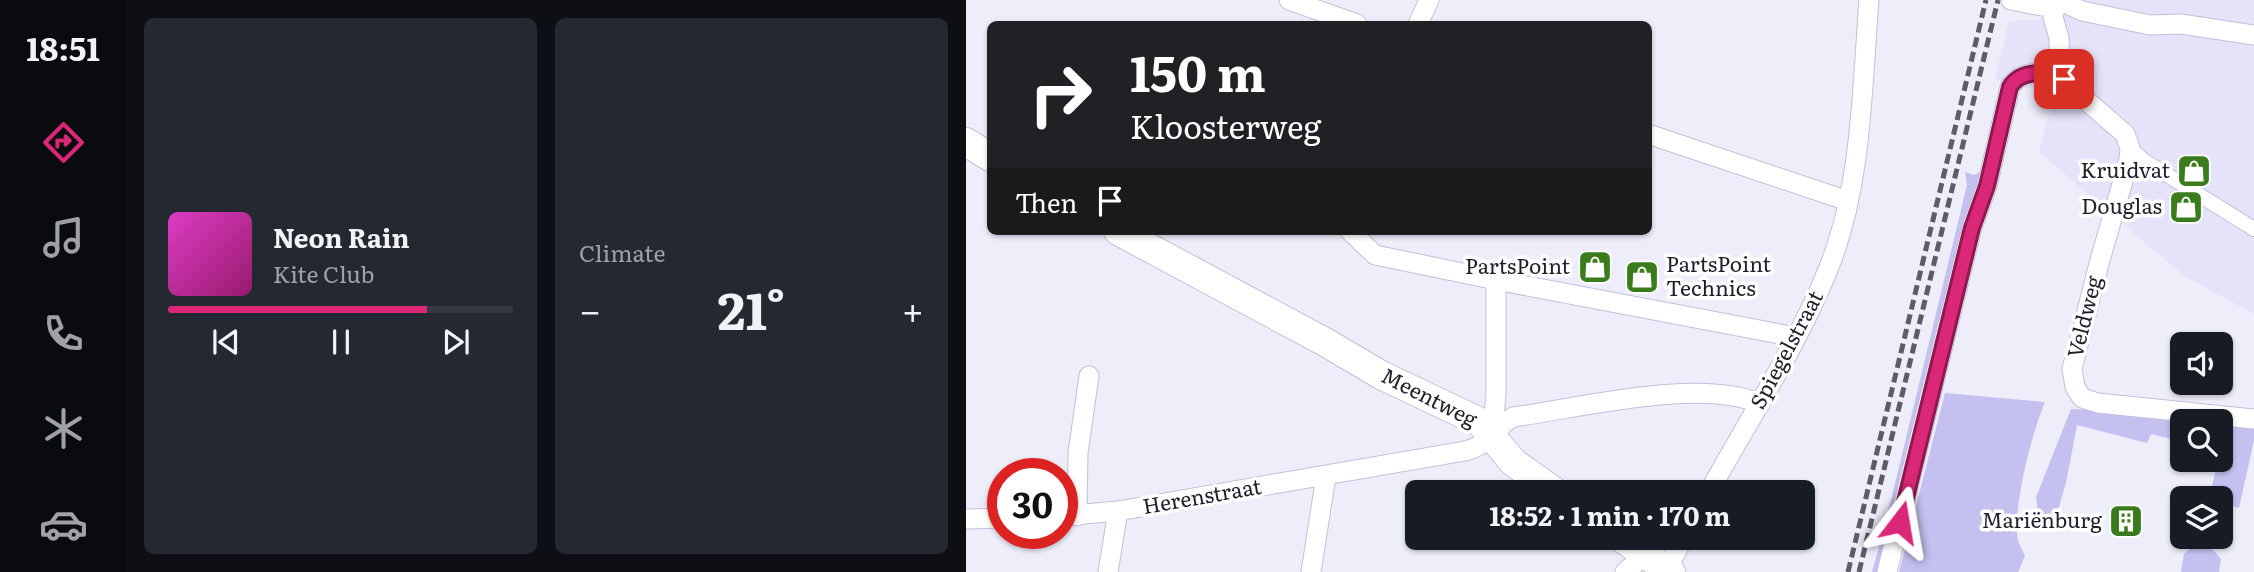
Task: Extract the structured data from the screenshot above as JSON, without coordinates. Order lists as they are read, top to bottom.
{
  "streets": {
    "main road": ["Meentweg"],
    "street": ["Veldweg", "Spiegelstraat", "Herenstraat"]
  },
  "crossings": [
    ["Spiegelstraat", "Meentweg"],
    ["Meentweg", "Herenstraat"]
  ],
  "places": {
    "shop": [
      "Kruidvat",
      "Douglas",
      "PartsPoint",
      "PartsPoint Technics"
    ],
    "building": ["Mariënburg"]
  },
  "page": {
    "tabs": "18:51",
    "tile": "Climate",
    "turn": ["150 m", "Kloosterweg"],
    "then": "Then",
    "song": ["Neon Rain", "Kite Club"],
    "heat": ["−", "21°", "+"],
    "limit": "30",
    "trip": "18:52 · 1 min · 170 m"
  }
}
